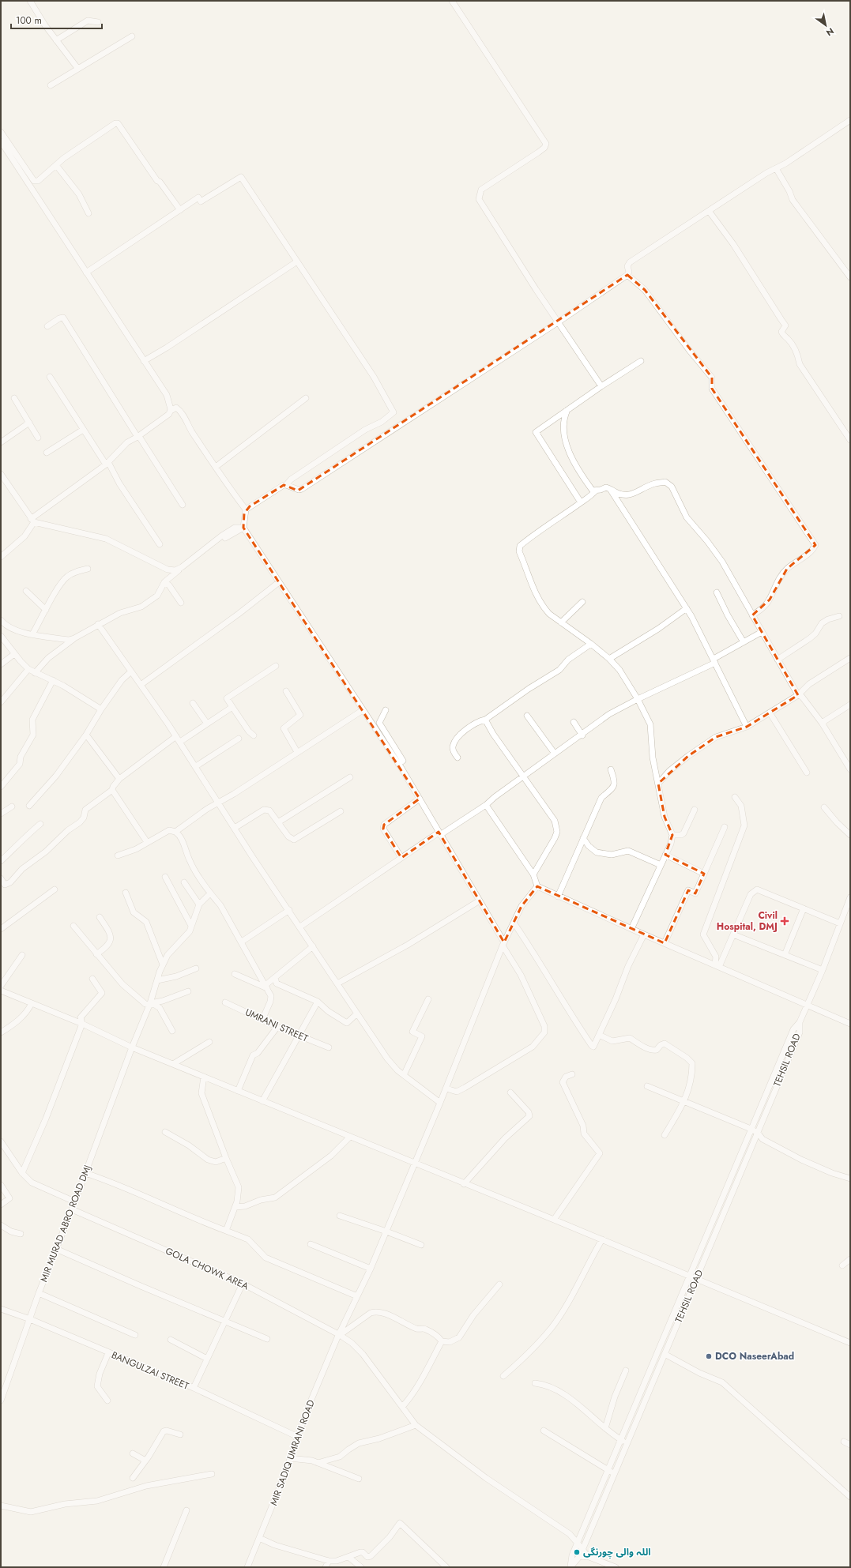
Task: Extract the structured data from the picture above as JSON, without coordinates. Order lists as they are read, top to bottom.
{
  "streets": {
    "street": [
      "UMRANI STREET",
      "TEHSIL ROAD",
      "MIR MURAD ABRO ROAD DMJ",
      "GOLA CHOWK AREA",
      "BANGULZAI STREET",
      "MIR SADIQ UMRANI ROAD"
    ]
  },
  "crossings": [
    ["TEHSIL ROAD", "GOLA CHOWK AREA"],
    ["MIR MURAD ABRO ROAD DMJ", "GOLA CHOWK AREA"],
    ["MIR MURAD ABRO ROAD DMJ", "BANGULZAI STREET"],
    ["GOLA CHOWK AREA", "MIR SADIQ UMRANI ROAD"],
    ["BANGULZAI STREET", "MIR SADIQ UMRANI ROAD"]
  ],
  "places": {
    "health": ["Civil Hospital, DMJ"],
    "other": ["DCO NaseerAbad", "اللہ والی چورنگی"]
  },
  "scale_bar": "100 m",
  "north": "bottom right"
}
